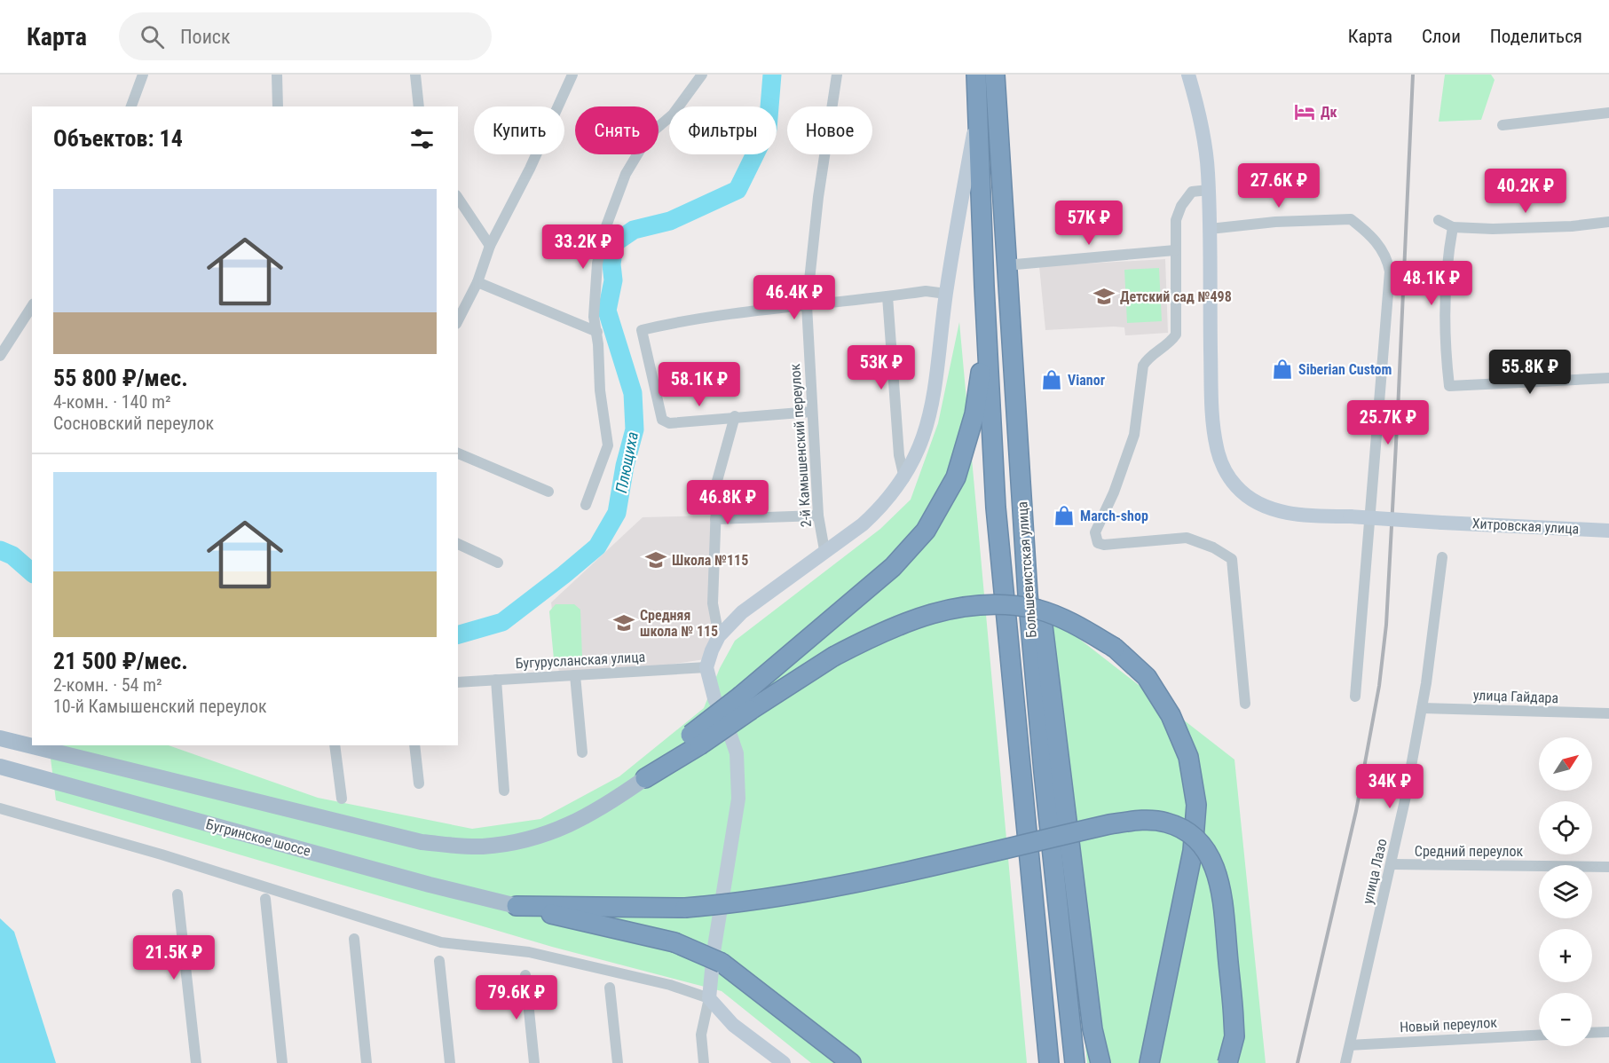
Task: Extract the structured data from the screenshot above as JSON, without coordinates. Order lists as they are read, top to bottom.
{
  "streets": {
    "highway": ["Большевистская улица"],
    "main road": ["Бугринское шоссе"],
    "street": [
      "2-й Камышенский переулок",
      "Хитровская улица",
      "Бугурусланская улица",
      "улица Гайдара",
      "Средний переулок",
      "улица Лазо",
      "Новый переулок"
    ]
  },
  "crossings": [
    ["улица Гайдара", "улица Лазо"],
    ["Средний переулок", "улица Лазо"],
    ["улица Лазо", "Новый переулок"]
  ],
  "water": ["Плющиха"],
  "places": {
    "hotel": ["Дк"],
    "school or university": ["Детский сад №498", "Школа №115", "Средняя школа № 115"],
    "shop": ["Siberian Custom", "Vianor", "March-shop"]
  },
  "north": "top right",
  "page": {
    "header": "Карта",
    "search": "Поиск",
    "nav": ["Карта", "Слои", "Поделиться"],
    "chip": [
      "Купить",
      "Снять",
      "Фильтры",
      "Новое"
    ],
    "heading": "Объектов: 14",
    "price": [
      "27.6K ₽",
      "40.2K ₽",
      "57K ₽",
      "33.2K ₽",
      "48.1K ₽",
      "46.4K ₽",
      "53K ₽",
      "55.8K ₽",
      "58.1K ₽",
      "25.7K ₽",
      "46.8K ₽",
      "34K ₽",
      "21.5K ₽",
      "79.6K ₽"
    ],
    "list": [
      {
        "name": "55 800 ₽/мес.",
        "note": "4-комн. · 140 m² · Сосновский переулок"
      },
      {
        "name": "21 500 ₽/мес.",
        "note": "2-комн. · 54 m² · 10-й Камышенский переулок"
      }
    ],
    "map_buttons": ["+", "−"]
  }
}
